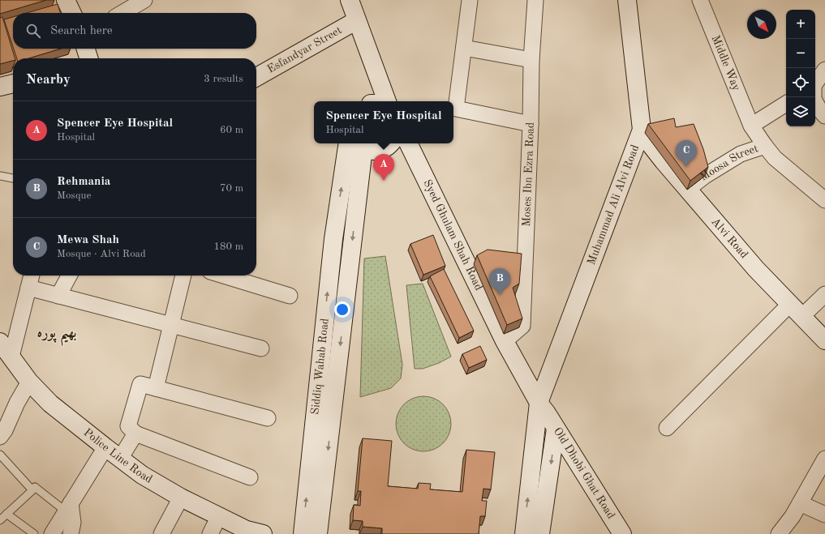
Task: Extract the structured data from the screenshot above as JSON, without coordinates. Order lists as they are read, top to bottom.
{
  "streets": {
    "street": [
      "Esfandyar Street",
      "Middle Way",
      "Moosa Street",
      "Moses Ibn Ezra Road",
      "Muhammad Ali Alvi Road",
      "Syed Ghulam Shah Road",
      "Alvi Road",
      "Siddiq Wahab Road",
      "Police Line Road",
      "Old Dhobi Ghat Road"
    ]
  },
  "crossings": [
    ["Middle Way", "Moosa Street"],
    ["Moosa Street", "Alvi Road"],
    ["Moses Ibn Ezra Road", "Syed Ghulam Shah Road"],
    ["Muhammad Ali Alvi Road", "Syed Ghulam Shah Road"],
    ["Muhammad Ali Alvi Road", "Alvi Road"],
    ["Muhammad Ali Alvi Road", "Old Dhobi Ghat Road"],
    ["Syed Ghulam Shah Road", "Old Dhobi Ghat Road"]
  ],
  "districts": ["بھیم پورہ"],
  "north": "bottom right",
  "page": {
    "map_buttons": ["+", "−"],
    "search": "Search here",
    "heading": ["Nearby", "3 results"],
    "list": [
      {
        "mark": "A",
        "name": "Spencer Eye Hospital",
        "note": "Hospital",
        "value": "60 m"
      },
      {
        "mark": "B",
        "name": "Rehmania",
        "note": "Mosque",
        "value": "70 m"
      },
      {
        "mark": "C",
        "name": "Mewa Shah",
        "note": "Mosque · Alvi Road",
        "value": "180 m"
      }
    ],
    "popup": ["Spencer Eye Hospital", "Hospital"],
    "pins": ["C", "A", "B"]
  }
}
